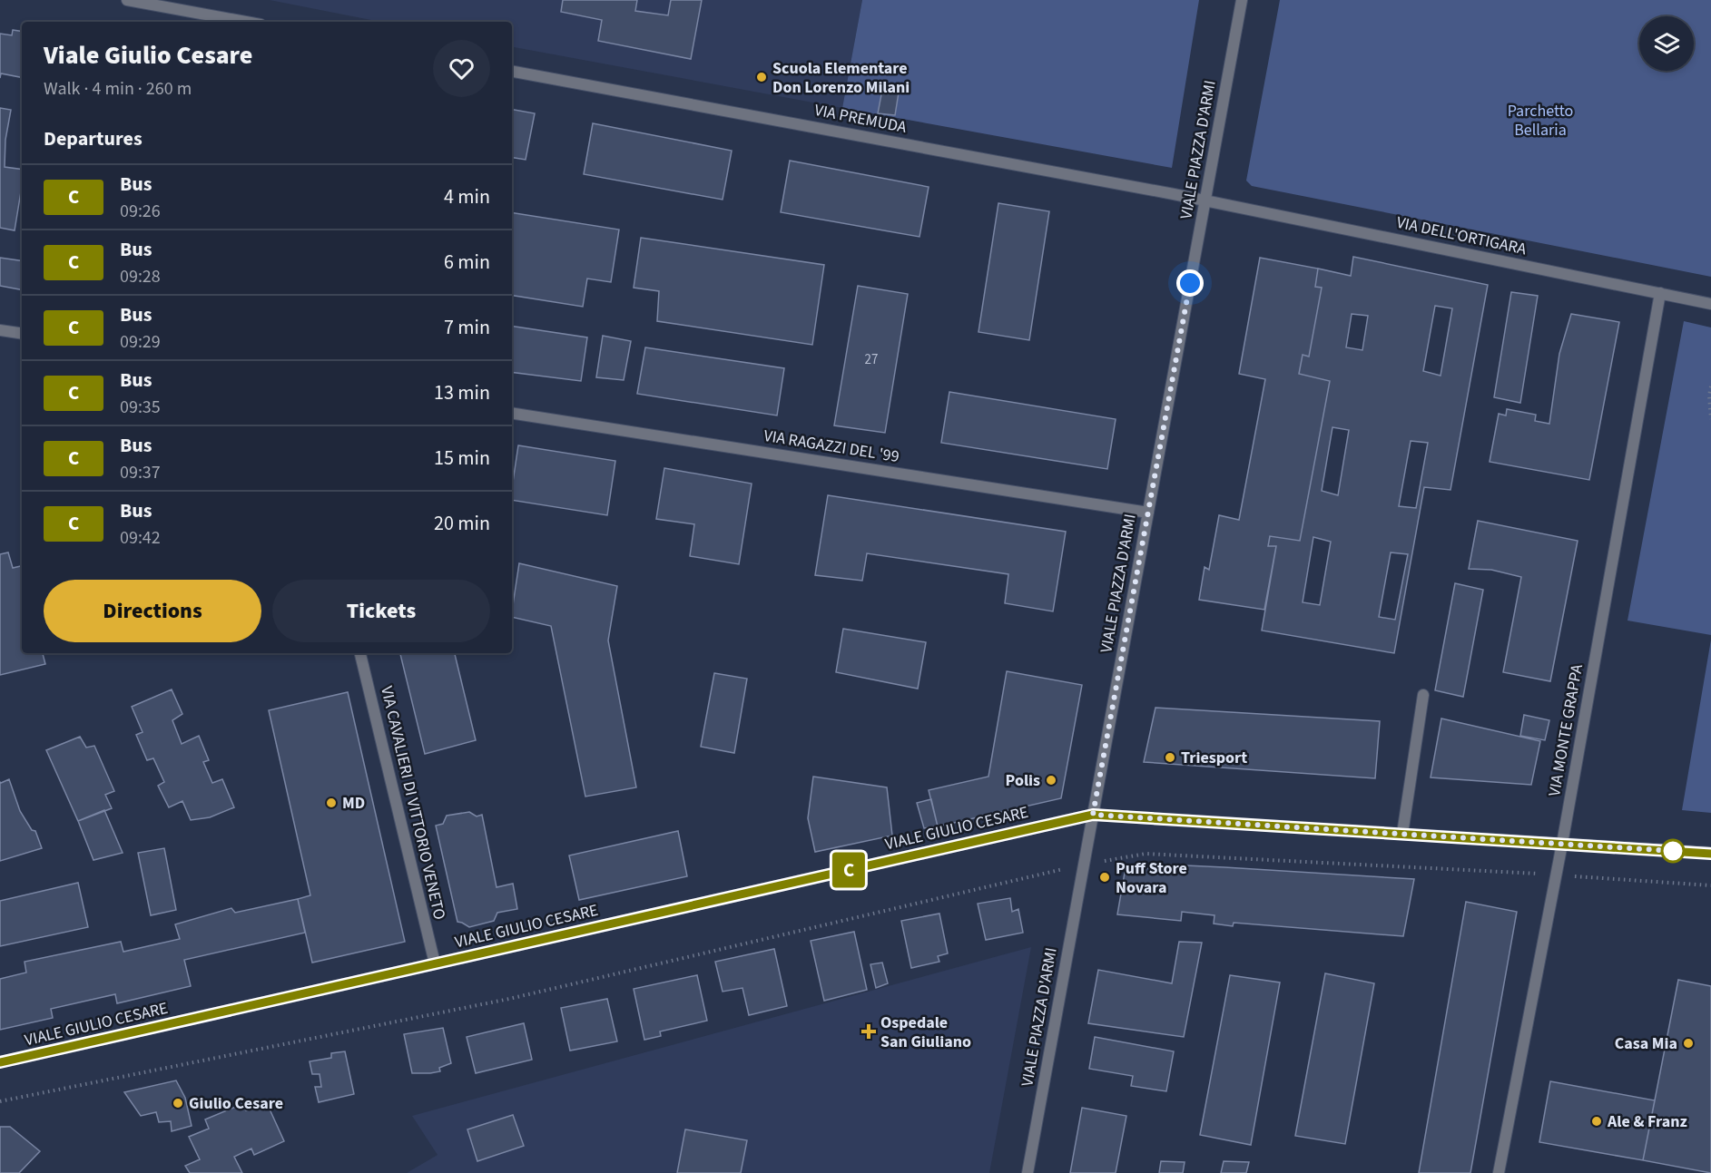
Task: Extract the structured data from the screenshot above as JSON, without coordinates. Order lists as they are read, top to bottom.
{
  "streets": {
    "main road": ["VIALE GIULIO CESARE"],
    "street": [
      "VIA PREMUDA",
      "VIALE PIAZZA D'ARMI",
      "VIA DELL'ORTIGARA",
      "VIA RAGAZZI DEL '99",
      "VIA MONTE GRAPPA",
      "VIA CAVALIERI DI VITTORIO VENETO"
    ]
  },
  "crossings": [
    ["VIA PREMUDA", "VIALE PIAZZA D'ARMI"],
    ["VIA PREMUDA", "VIA DELL'ORTIGARA"],
    ["VIALE PIAZZA D'ARMI", "VIA DELL'ORTIGARA"],
    ["VIALE PIAZZA D'ARMI", "VIA RAGAZZI DEL '99"],
    ["VIALE PIAZZA D'ARMI", "VIALE GIULIO CESARE"],
    ["VIA DELL'ORTIGARA", "VIA MONTE GRAPPA"],
    ["VIA MONTE GRAPPA", "VIALE GIULIO CESARE"],
    ["VIA CAVALIERI DI VITTORIO VENETO", "VIALE GIULIO CESARE"]
  ],
  "parks": ["Parchetto Bellaria"],
  "places": {
    "other": [
      "Scuola Elementare Don Lorenzo Milani",
      "Triesport",
      "Polis",
      "MD",
      "Puff Store Novara",
      "Casa Mia",
      "Giulio Cesare",
      "Ale & Franz"
    ],
    "health": ["Ospedale San Giuliano"]
  },
  "lines": ["bus line C"],
  "house_numbers": ["27"],
  "page": {
    "on_map": "C",
    "heading": [
      ["Viale Giulio Cesare", "Walk · 4 min · 260 m"],
      "Departures"
    ],
    "list": [
      {
        "mark": "C",
        "name": "Bus",
        "note": "09:26",
        "value": "4 min"
      },
      {
        "mark": "C",
        "name": "Bus",
        "note": "09:28",
        "value": "6 min"
      },
      {
        "mark": "C",
        "name": "Bus",
        "note": "09:29",
        "value": "7 min"
      },
      {
        "mark": "C",
        "name": "Bus",
        "note": "09:35",
        "value": "13 min"
      },
      {
        "mark": "C",
        "name": "Bus",
        "note": "09:37",
        "value": "15 min"
      },
      {
        "mark": "C",
        "name": "Bus",
        "note": "09:42",
        "value": "20 min"
      }
    ],
    "buttons": ["Directions", "Tickets"]
  }
}
